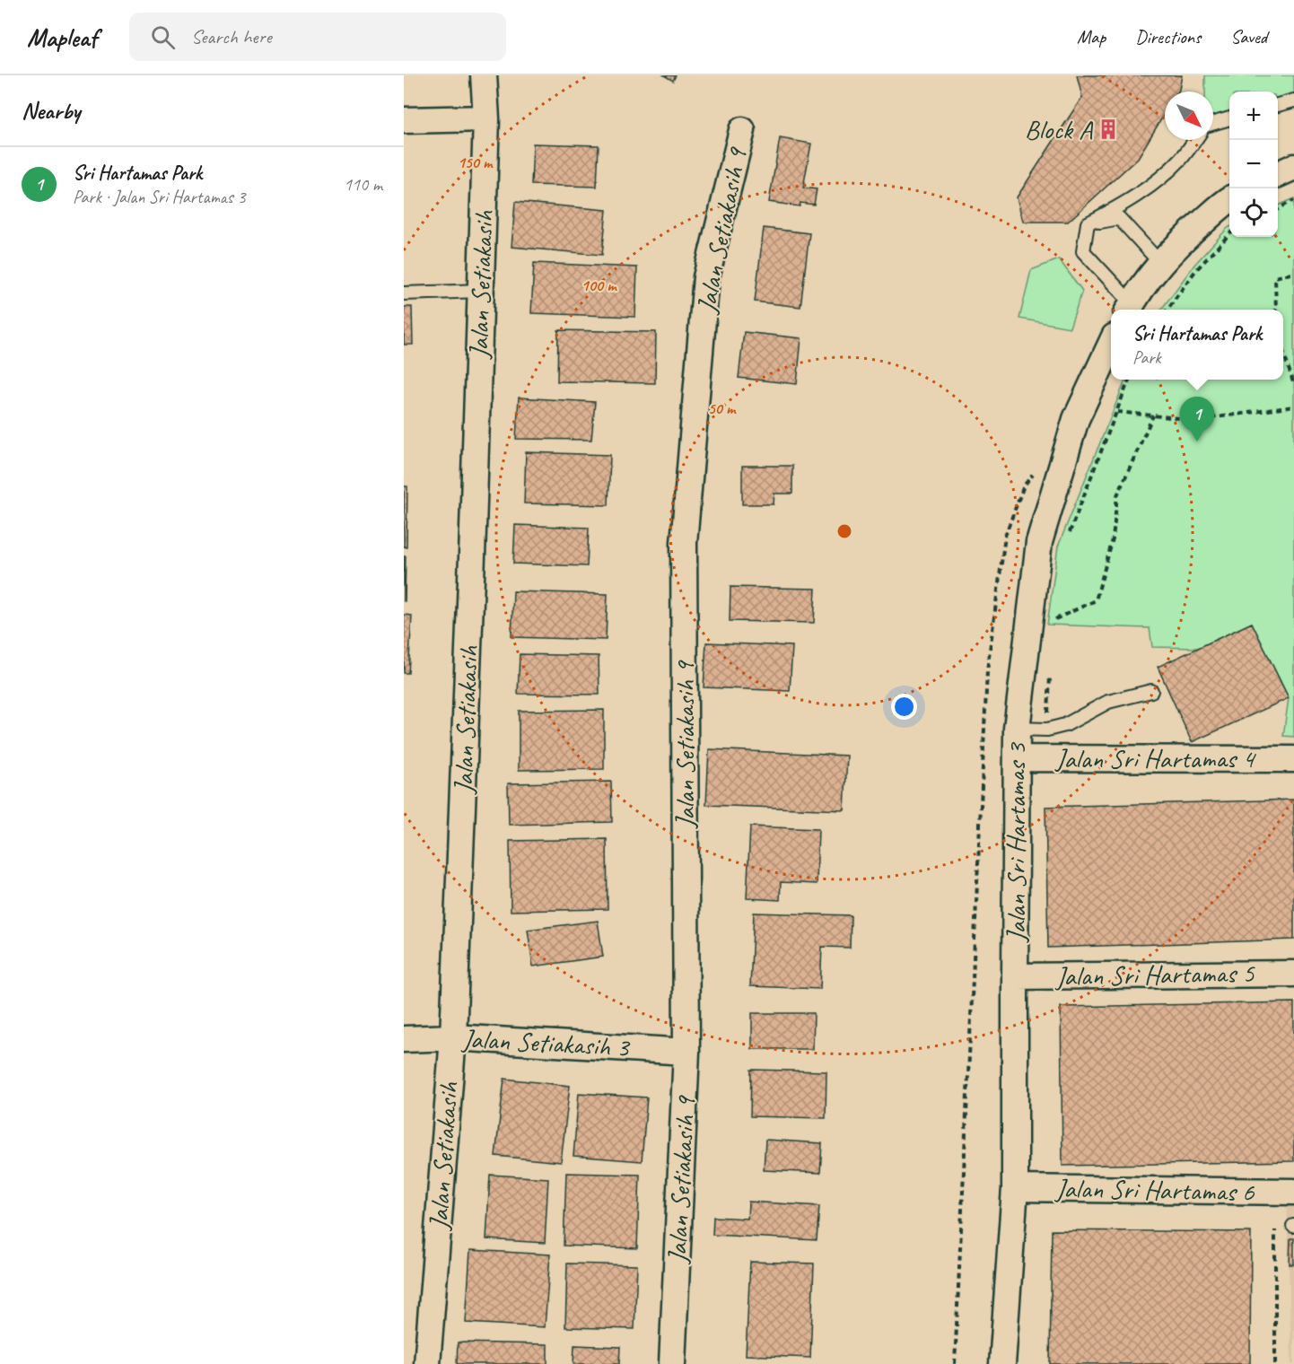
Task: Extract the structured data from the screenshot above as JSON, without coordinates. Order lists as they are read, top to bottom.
{
  "streets": {
    "street": [
      "Jalan Setiakasih 9",
      "Jalan Setiakasih",
      "Jalan Sri Hartamas 4",
      "Jalan Sri Hartamas 3",
      "Jalan Sri Hartamas 5",
      "Jalan Setiakasih 3",
      "Jalan Sri Hartamas 6"
    ]
  },
  "crossings": [
    ["Jalan Setiakasih 9", "Jalan Setiakasih 3"],
    ["Jalan Setiakasih", "Jalan Setiakasih 3"],
    ["Jalan Sri Hartamas 4", "Jalan Sri Hartamas 3"],
    ["Jalan Sri Hartamas 3", "Jalan Sri Hartamas 5"],
    ["Jalan Sri Hartamas 3", "Jalan Sri Hartamas 6"]
  ],
  "places": {
    "building": ["Block A"]
  },
  "north": "bottom right",
  "page": {
    "header": "Mapleaf",
    "search": "Search here",
    "nav": ["Map", "Directions", "Saved"],
    "heading": "Nearby",
    "map_buttons": ["+", "−"],
    "list": [
      {
        "mark": "1",
        "name": "Sri Hartamas Park",
        "note": "Park · Jalan Sri Hartamas 3",
        "value": "110 m"
      }
    ],
    "popup": ["Sri Hartamas Park", "Park"],
    "pins": "1"
  },
  "rings": ["150 m", "100 m", "50 m"]
}
